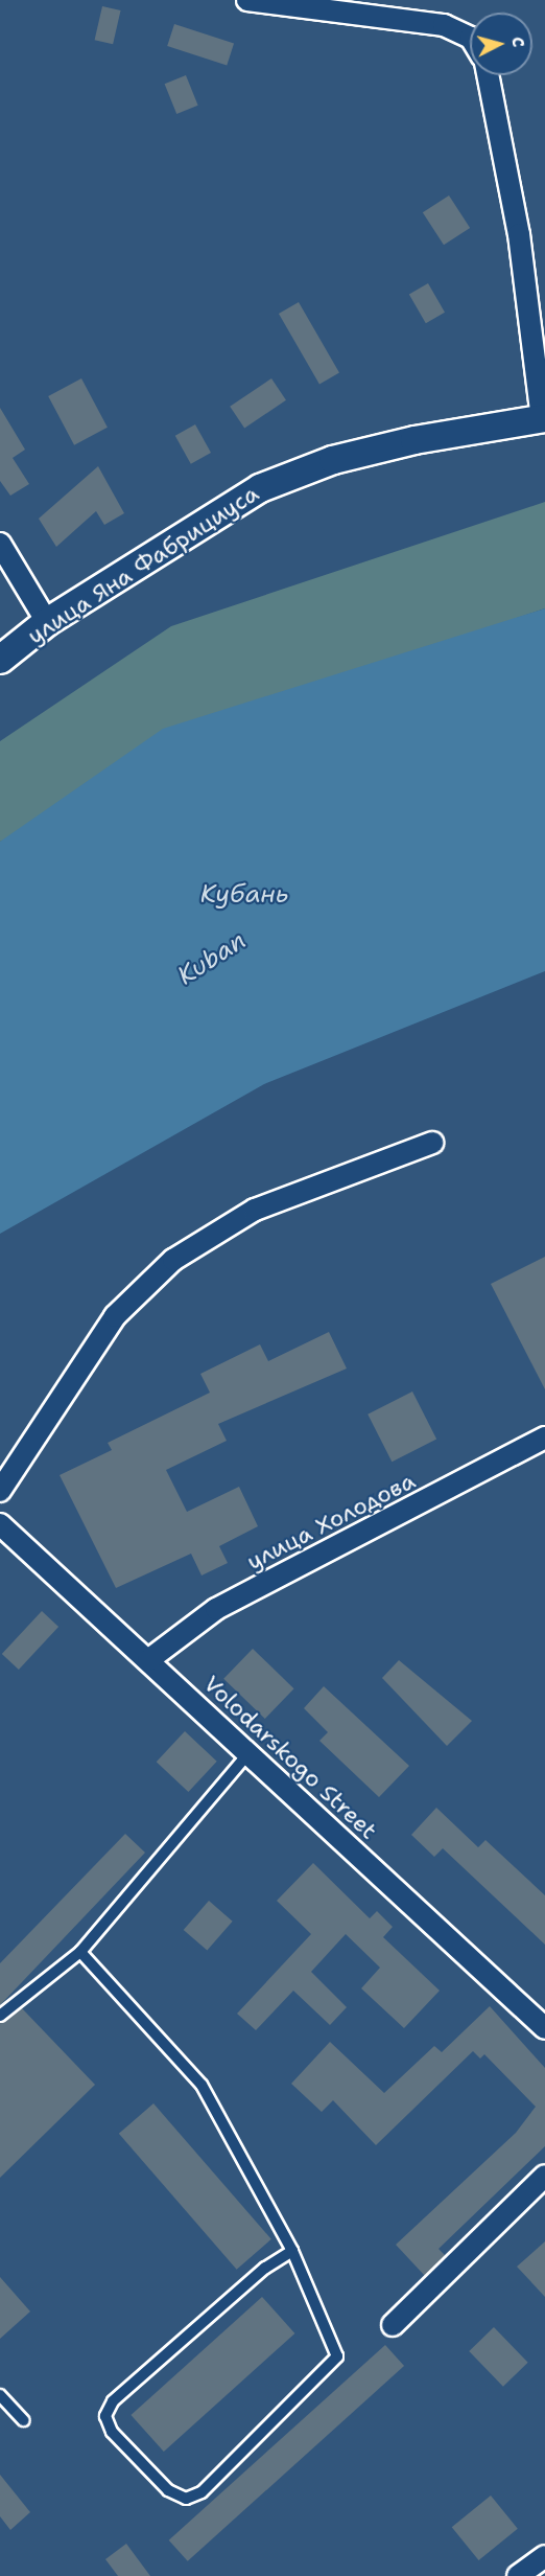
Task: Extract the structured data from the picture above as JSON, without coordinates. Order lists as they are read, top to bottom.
{
  "streets": {
    "street": ["улица Яна Фабрициуса", "улица Холодова", "Volodarskogo Street"]
  },
  "crossings": [
    ["улица Холодова", "Volodarskogo Street"]
  ],
  "water": ["Кубань", "Kuban"],
  "north": "right"
}
